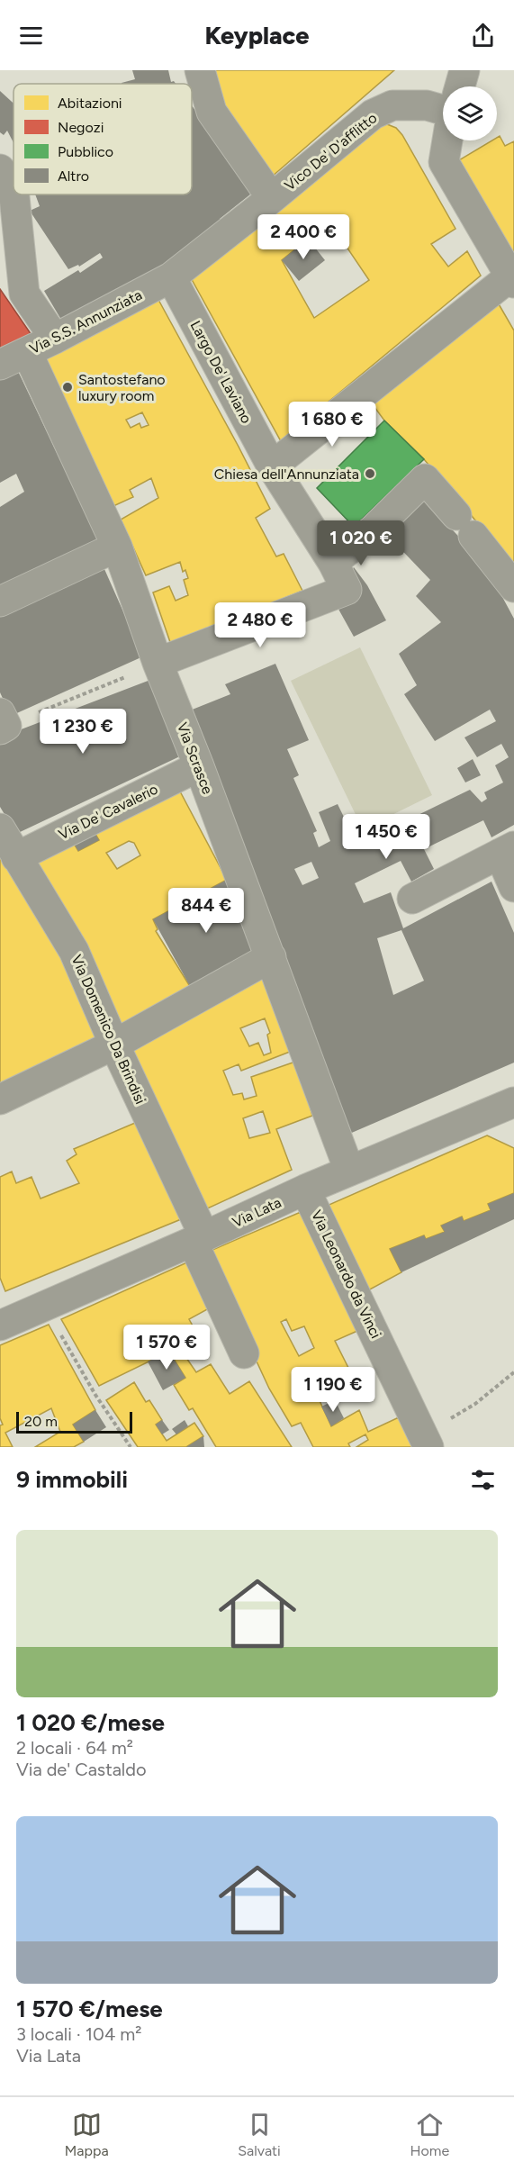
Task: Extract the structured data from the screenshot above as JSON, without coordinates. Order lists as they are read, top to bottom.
{
  "streets": {
    "street": [
      "Vico De' D'afflitto",
      "Via S.S. Annunziata",
      "Largo De' Laviano",
      "Via Scrasce",
      "Via De' Cavalerio",
      "Via Domenico Da Brindisi",
      "Via Lata",
      "Via Leonardo da Vinci"
    ]
  },
  "crossings": [
    ["Vico De' D'afflitto", "Via S.S. Annunziata"],
    ["Vico De' D'afflitto", "Largo De' Laviano"],
    ["Via S.S. Annunziata", "Largo De' Laviano"],
    ["Via S.S. Annunziata", "Via Scrasce"],
    ["Largo De' Laviano", "Via Scrasce"],
    ["Via Scrasce", "Via De' Cavalerio"],
    ["Via Scrasce", "Via Lata"],
    ["Via De' Cavalerio", "Via Domenico Da Brindisi"],
    ["Via Domenico Da Brindisi", "Via Lata"],
    ["Via Lata", "Via Leonardo da Vinci"]
  ],
  "places": ["Santostefano luxury room", "Chiesa dell'Annunziata"],
  "legend": [
    "Abitazioni",
    "Negozi",
    "Pubblico",
    "Altro"
  ],
  "scale_bar": "20 m",
  "page": {
    "header": "Keyplace",
    "price": [
      "2 400 €",
      "1 680 €",
      "1 020 €",
      "2 480 €",
      "1 230 €",
      "1 450 €",
      "844 €",
      "1 570 €",
      "1 190 €"
    ],
    "scale": "20 m",
    "heading": "9 immobili",
    "list": [
      {
        "name": "1 020 €/mese",
        "note": "2 locali · 64 m² · Via de' Castaldo"
      },
      {
        "name": "1 570 €/mese",
        "note": "3 locali · 104 m² · Via Lata"
      }
    ],
    "tabs": ["Mappa", "Salvati", "Home"]
  }
}
